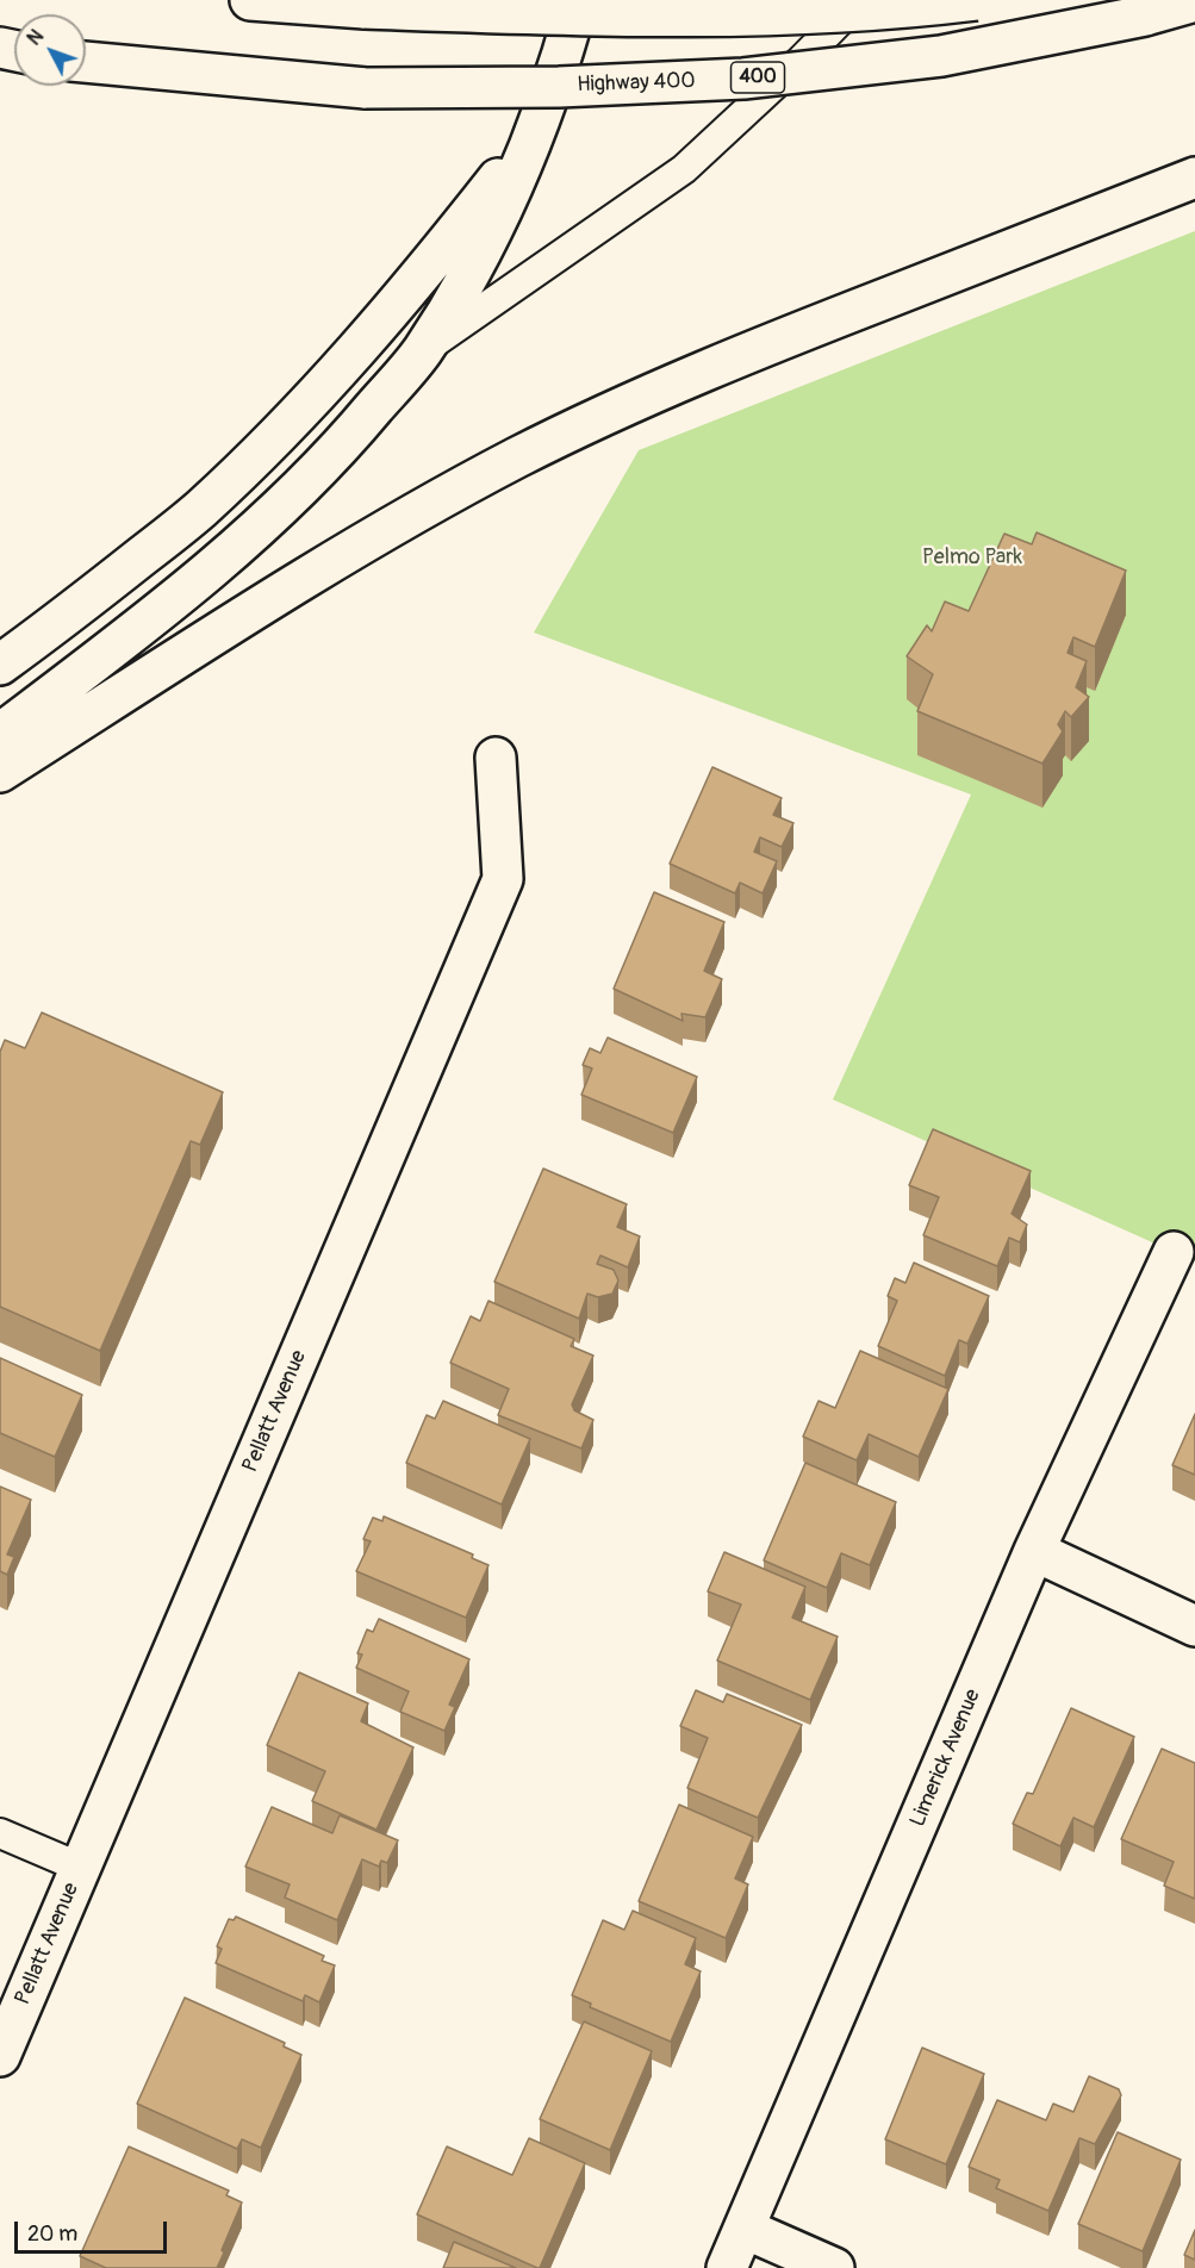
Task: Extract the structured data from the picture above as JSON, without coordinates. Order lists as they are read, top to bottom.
{
  "streets": {
    "main road": [
      "400",
      "Highway 400",
      "Pellatt Avenue",
      "Limerick Avenue"
    ]
  },
  "parks": ["Pelmo Park"],
  "scale_bar": "20 m",
  "north": "top left"
}
